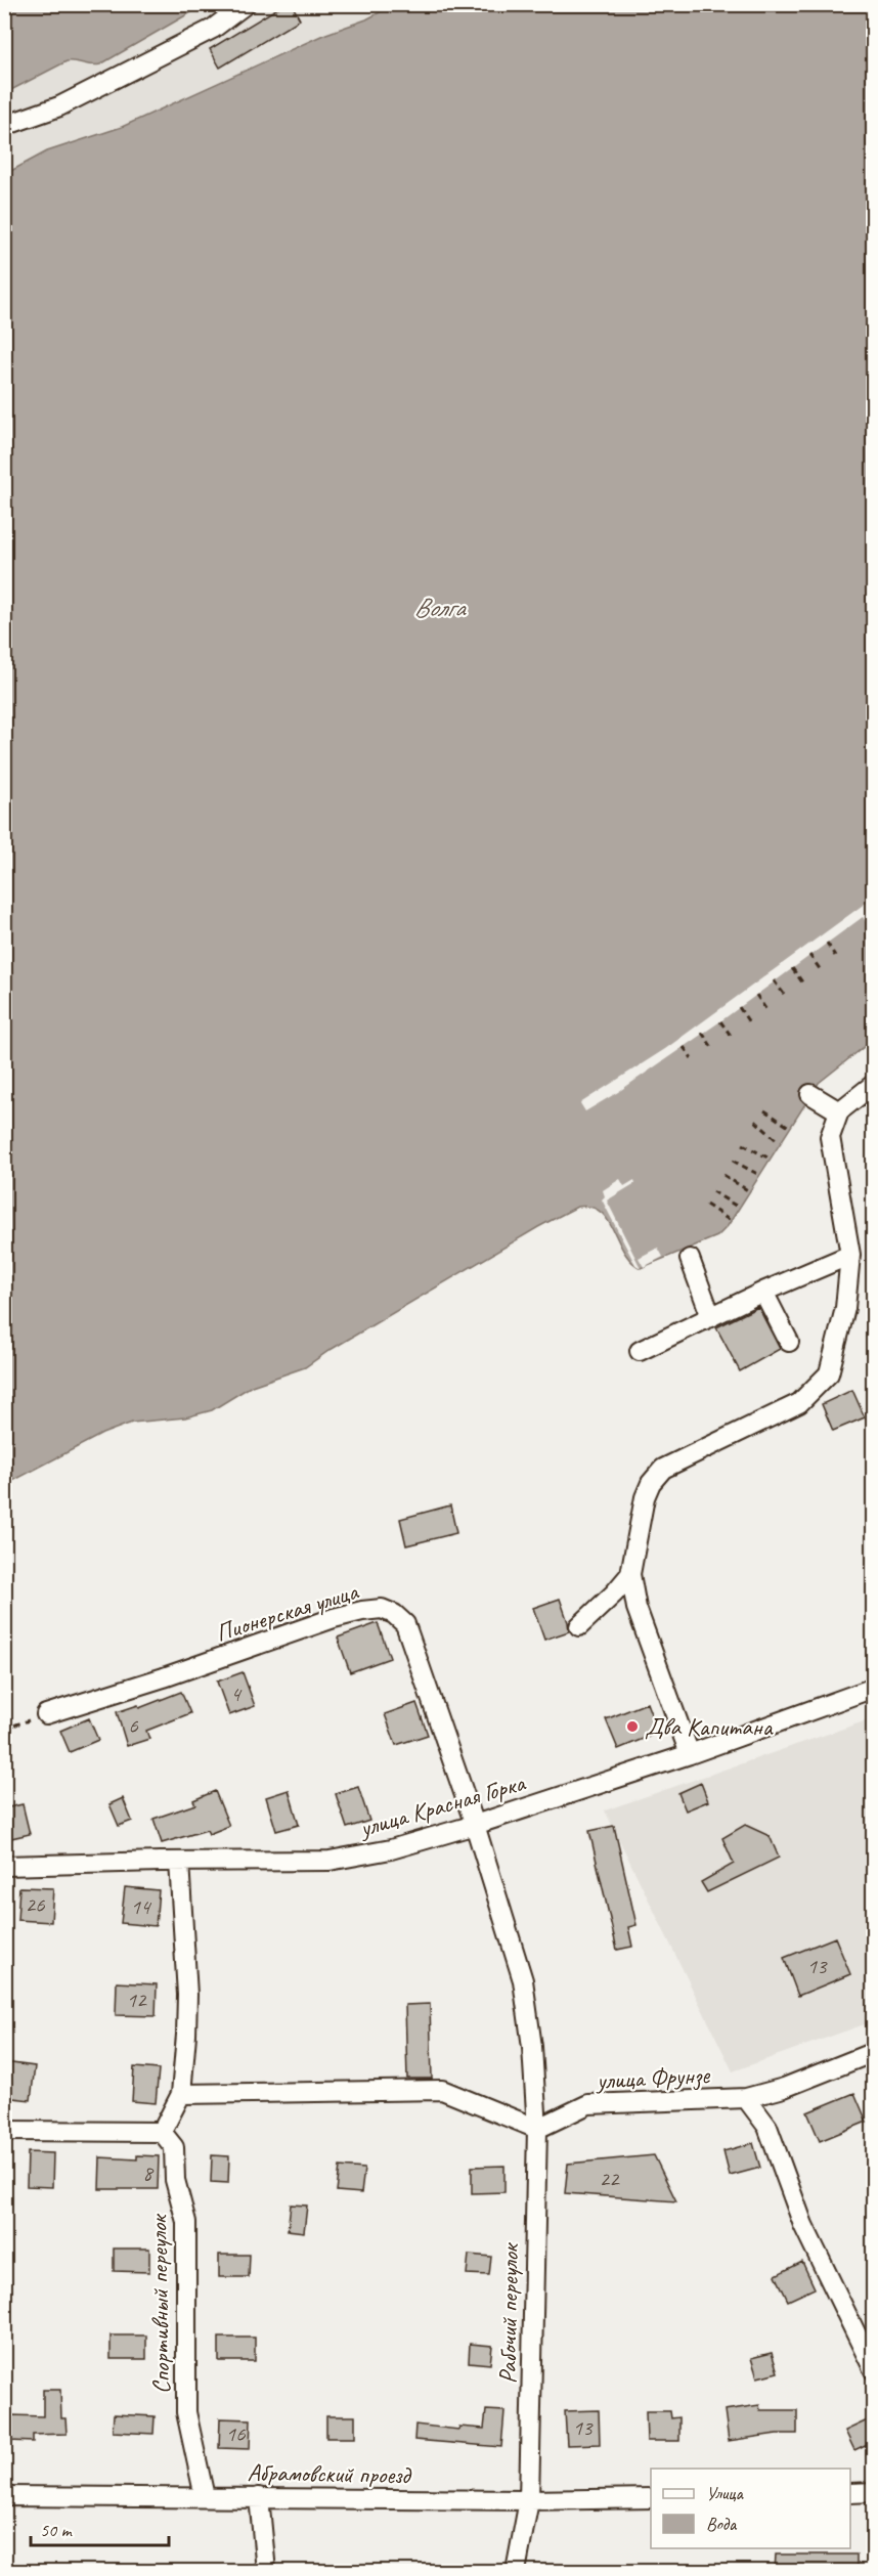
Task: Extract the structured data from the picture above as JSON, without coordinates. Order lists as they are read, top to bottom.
{
  "streets": {
    "street": [
      "Пионерская улица",
      "улица Красная Горка",
      "улица Фрунзе",
      "Спортивный переулок",
      "Рабочий переулок",
      "Абрамовский проезд"
    ]
  },
  "crossings": [
    ["Пионерская улица", "улица Красная Горка"],
    ["Пионерская улица", "улица Фрунзе"],
    ["Пионерская улица", "Рабочий переулок"],
    ["улица Фрунзе", "Рабочий переулок"],
    ["Спортивный переулок", "Абрамовский проезд"],
    ["Рабочий переулок", "Абрамовский проезд"]
  ],
  "water": ["Волга"],
  "places": ["Два Капитана"],
  "house_numbers": [
    "4",
    "6",
    "26",
    "14",
    "13",
    "12",
    "8",
    "22",
    "13",
    "16"
  ],
  "legend": ["Улица", "Вода"],
  "scale_bar": "50 m"
}
